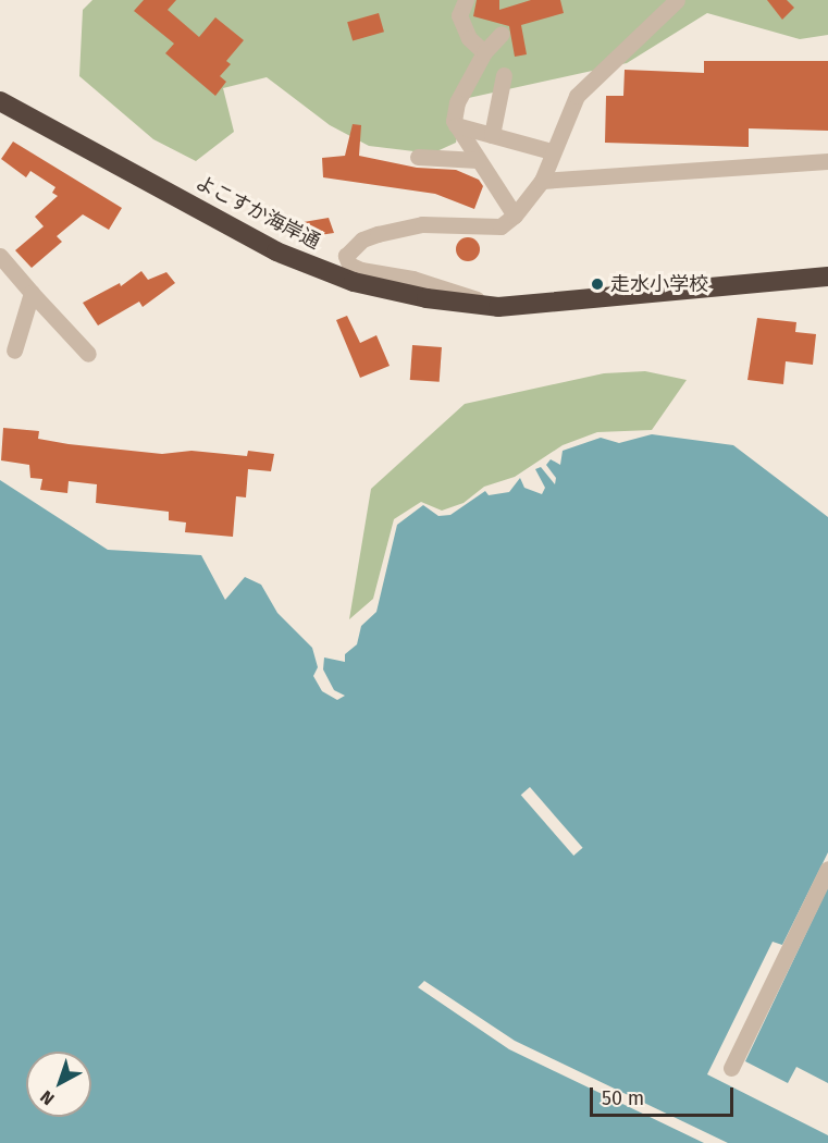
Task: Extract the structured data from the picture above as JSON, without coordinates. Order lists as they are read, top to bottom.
{
  "streets": {
    "highway": ["よこすか海岸通"]
  },
  "places": ["走水小学校"],
  "scale_bar": "50 m",
  "north": "bottom left"
}
